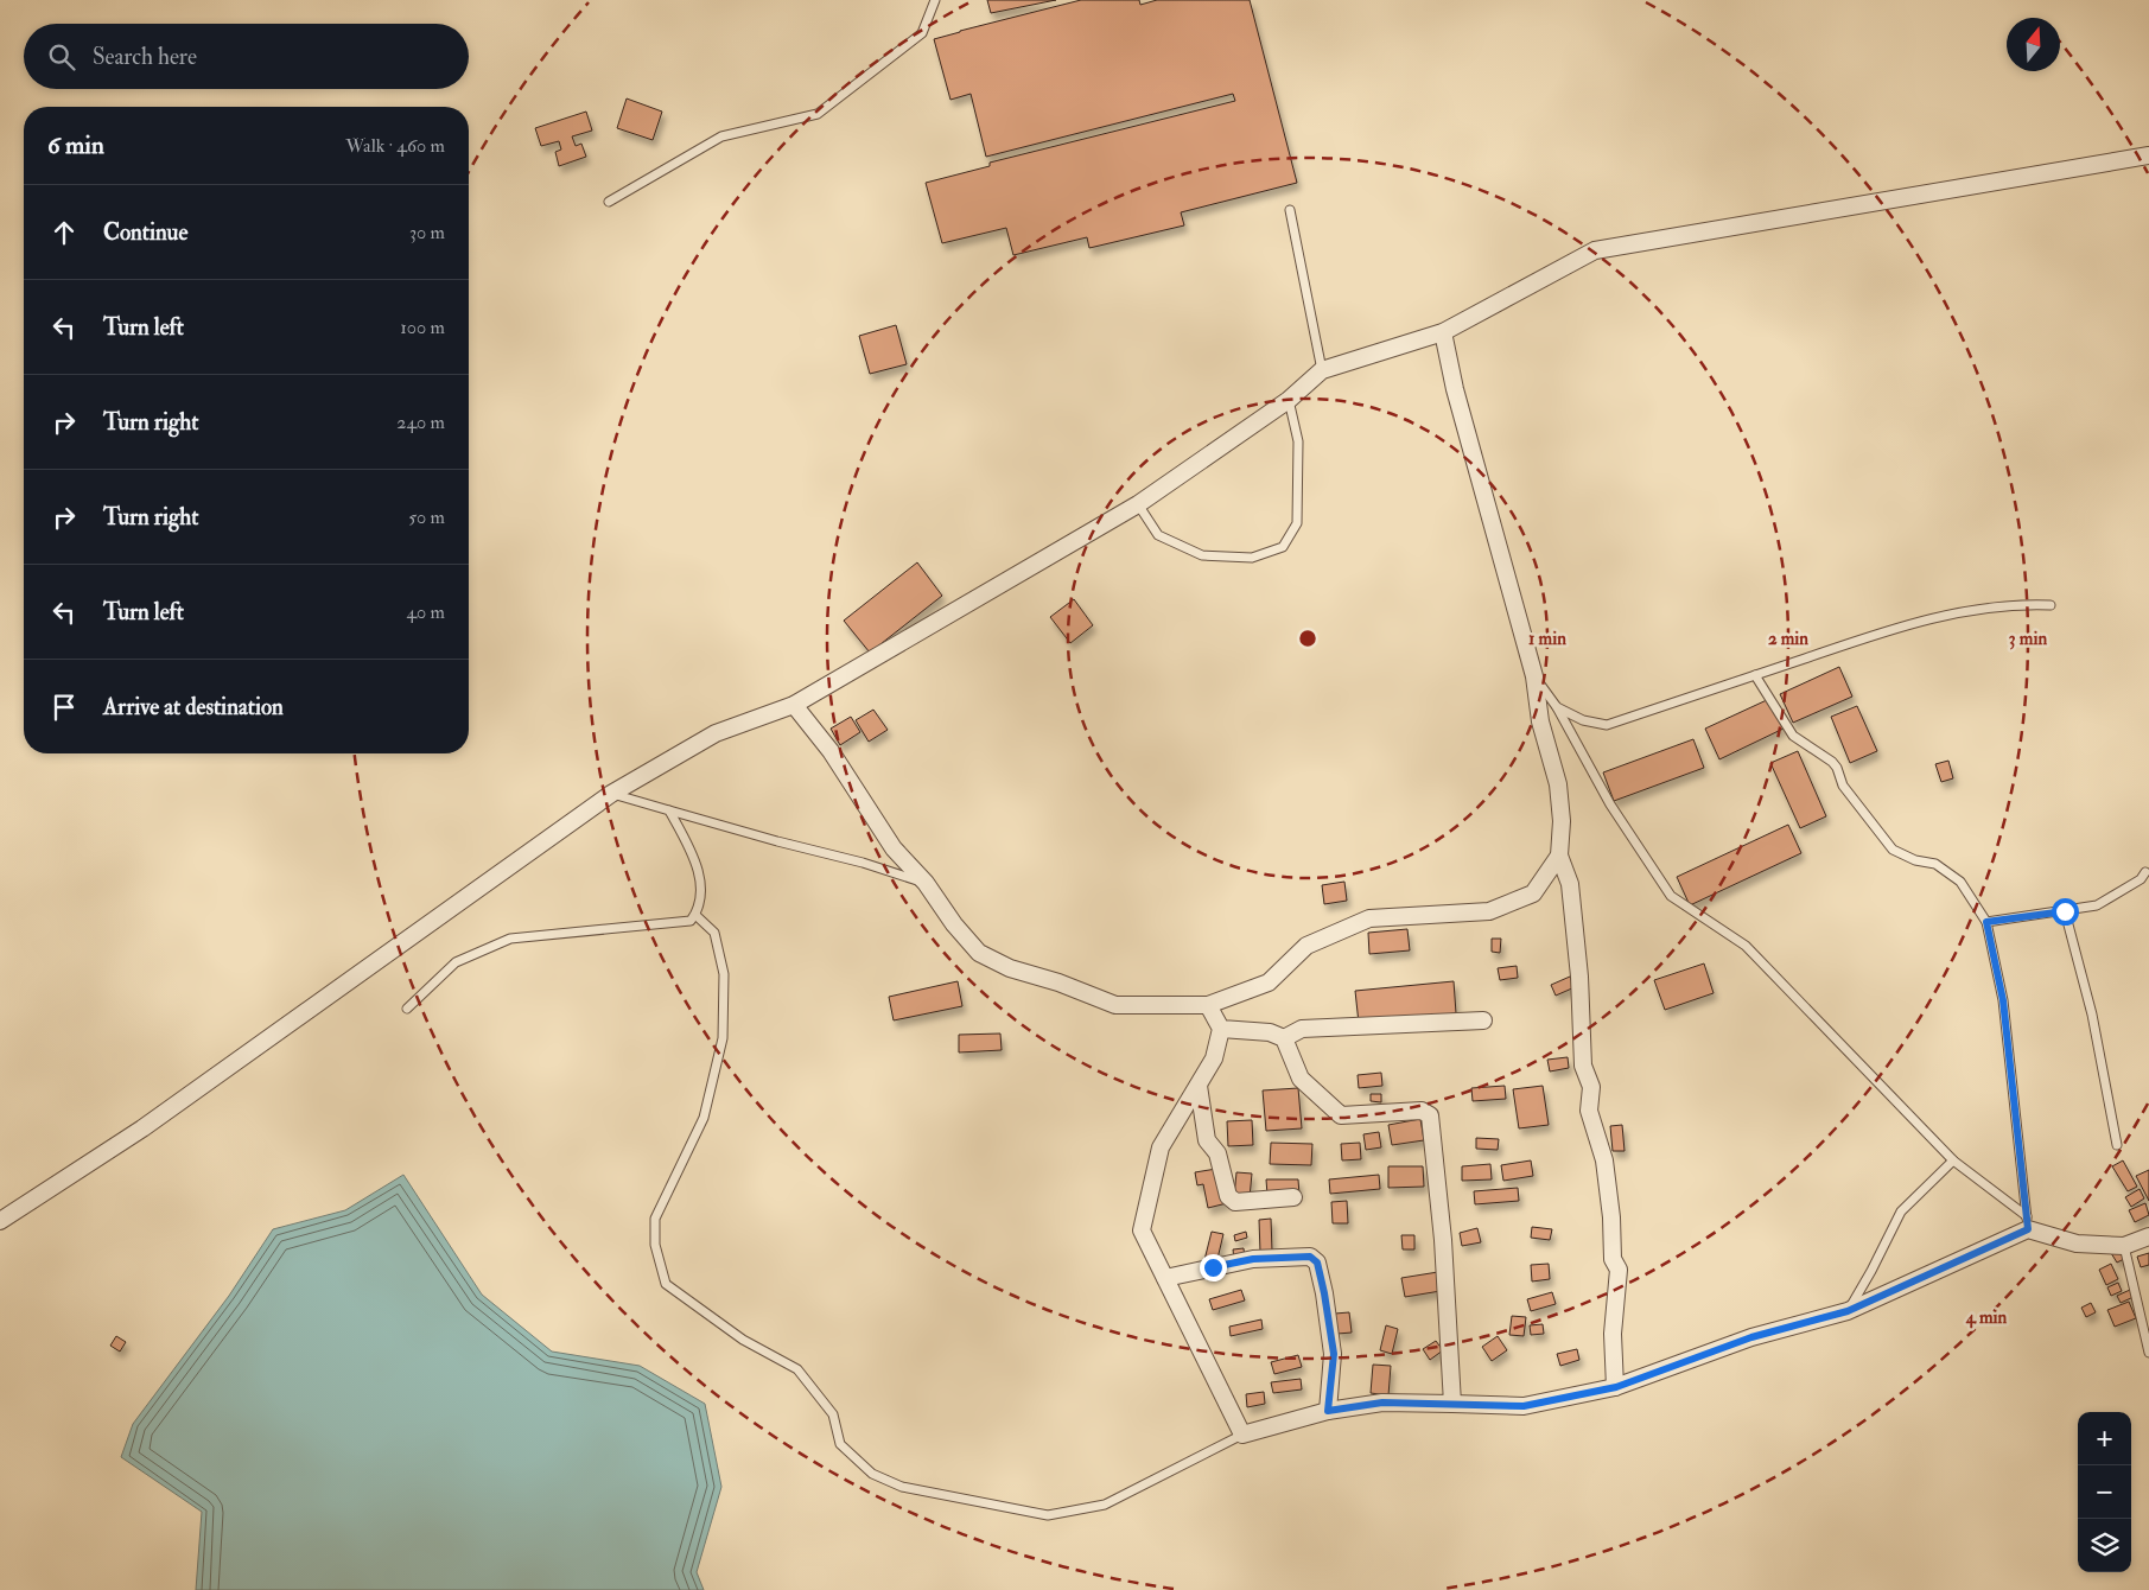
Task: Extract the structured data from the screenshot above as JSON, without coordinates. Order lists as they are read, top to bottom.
{
  "north": "top",
  "page": {
    "search": "Search here",
    "heading": ["6 min", "Walk · 460 m"],
    "list": [
      ["Continue", "30 m"],
      ["Turn left", "100 m"],
      ["Turn right", "240 m"],
      ["Turn right", "50 m"],
      ["Turn left", "40 m"],
      "Arrive at destination"
    ],
    "map_buttons": ["+", "−"]
  },
  "rings": [
    "1 min",
    "2 min",
    "3 min",
    "4 min"
  ]
}
